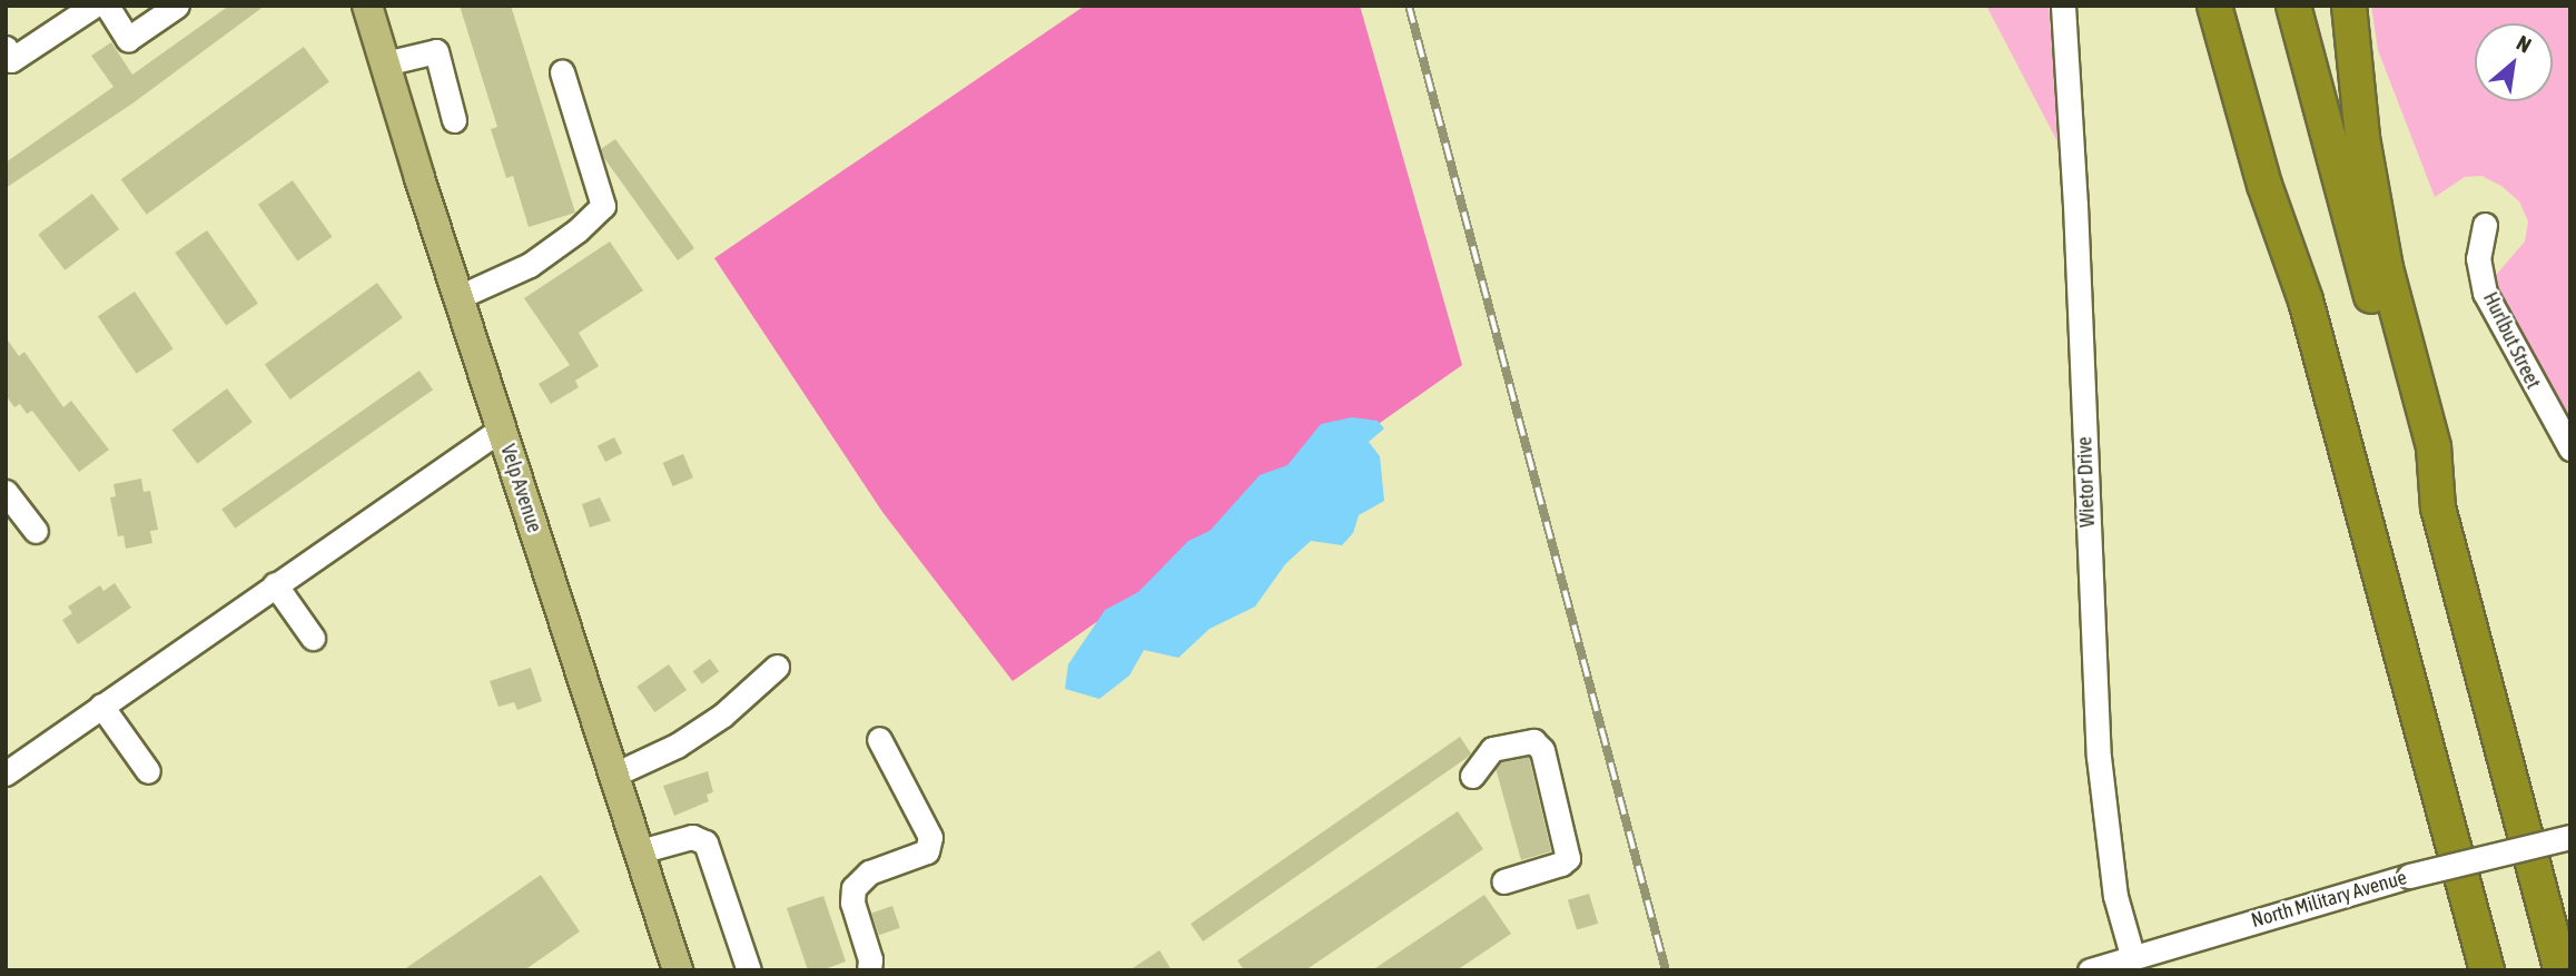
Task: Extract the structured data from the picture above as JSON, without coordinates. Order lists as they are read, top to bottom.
{
  "streets": {
    "main road": ["Velp Avenue"],
    "street": ["Hurlbut Street", "Wietor Drive", "North Military Avenue"]
  },
  "crossings": [
    ["Wietor Drive", "North Military Avenue"]
  ],
  "north": "top right"
}
